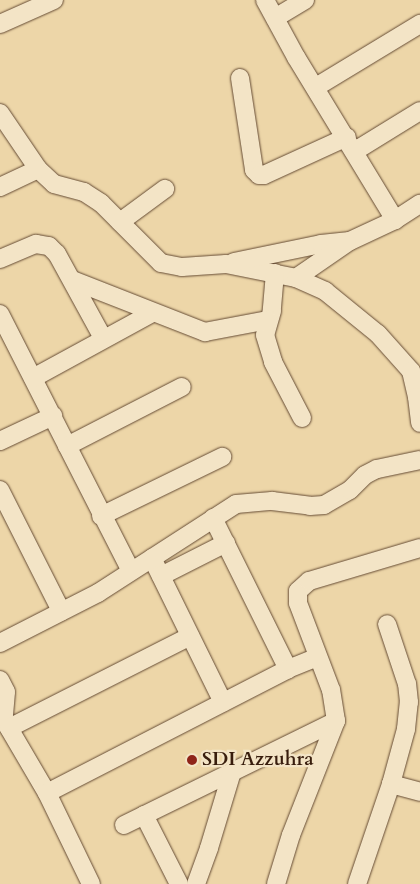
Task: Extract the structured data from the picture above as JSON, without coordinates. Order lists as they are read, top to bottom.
{
  "places": ["SDI Azzuhra"]
}
